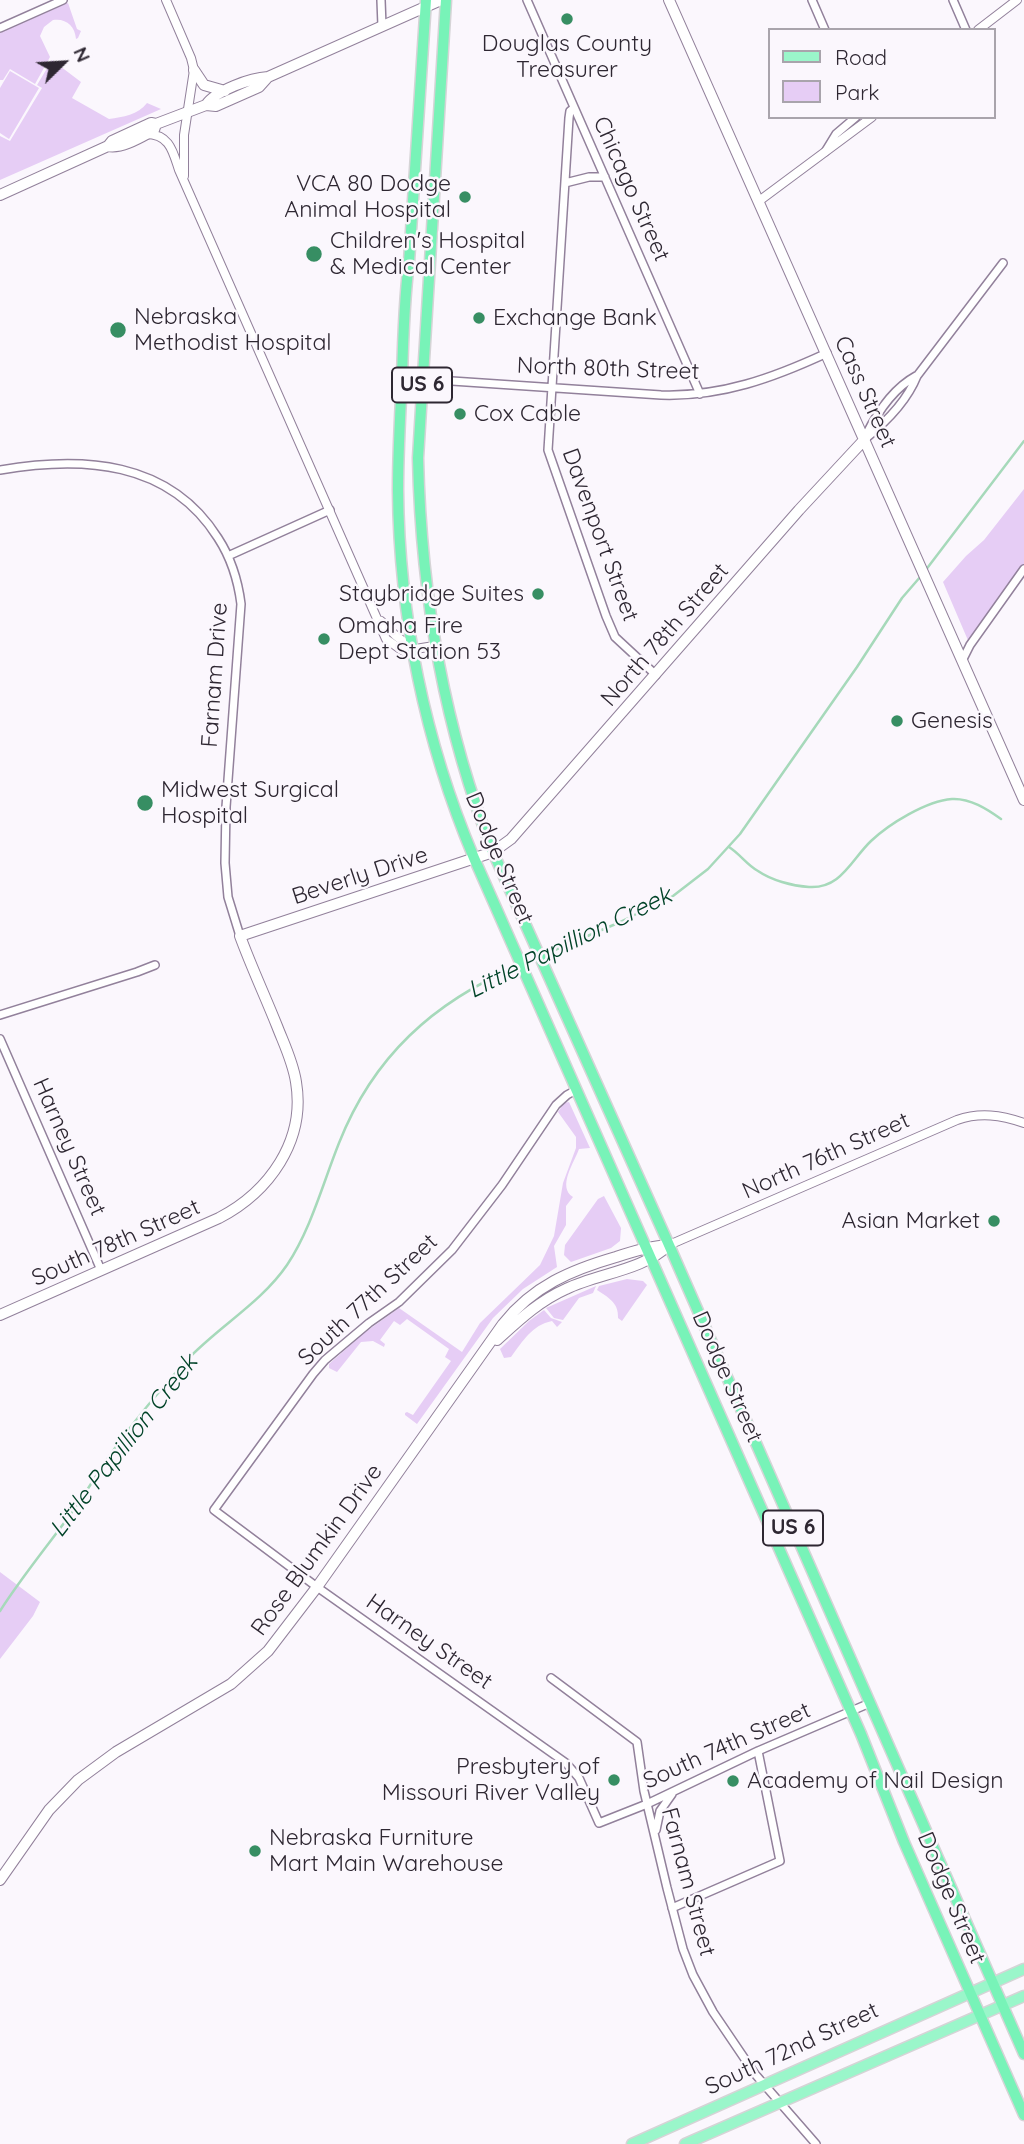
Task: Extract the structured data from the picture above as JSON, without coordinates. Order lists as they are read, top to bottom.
{
  "streets": {
    "highway": ["US 6", "Dodge Street"],
    "main road": [
      "Cass Street",
      "North 78th Street",
      "Farnam Drive",
      "Beverly Drive",
      "North 76th Street",
      "South 78th Street",
      "Rose Blumkin Drive",
      "South 72nd Street"
    ],
    "street": [
      "Chicago Street",
      "North 80th Street",
      "Davenport Street",
      "Harney Street",
      "South 77th Street",
      "South 74th Street",
      "Farnam Street"
    ]
  },
  "crossings": [
    ["Chicago Street", "North 80th Street"],
    ["Chicago Street", "Davenport Street"],
    ["North 80th Street", "US 6"],
    ["North 80th Street", "Cass Street"],
    ["North 80th Street", "Davenport Street"],
    ["US 6", "Dodge Street"],
    ["Cass Street", "North 78th Street"],
    ["Davenport Street", "North 78th Street"],
    ["North 78th Street", "Dodge Street"],
    ["North 78th Street", "Beverly Drive"],
    ["Farnam Drive", "Beverly Drive"],
    ["Farnam Drive", "South 78th Street"],
    ["Dodge Street", "Beverly Drive"],
    ["Dodge Street", "North 76th Street"],
    ["Dodge Street", "South 77th Street"],
    ["Dodge Street", "Rose Blumkin Drive"],
    ["Dodge Street", "South 74th Street"],
    ["Dodge Street", "South 72nd Street"],
    ["Harney Street", "South 78th Street"],
    ["Harney Street", "South 77th Street"],
    ["Harney Street", "Rose Blumkin Drive"],
    ["Harney Street", "South 74th Street"],
    ["North 76th Street", "Rose Blumkin Drive"],
    ["South 74th Street", "Farnam Street"],
    ["Farnam Street", "South 72nd Street"]
  ],
  "water": ["Little Papillion Creek"],
  "places": [
    "Douglas County Treasurer",
    "VCA 80 Dodge Animal Hospital",
    "Children's Hospital & Medical Center",
    "Exchange Bank",
    "Nebraska Methodist Hospital",
    "Cox Cable",
    "Staybridge Suites",
    "Omaha Fire Dept Station 53",
    "Genesis",
    "Midwest Surgical Hospital",
    "Asian Market",
    "Presbytery of Missouri River Valley",
    "Academy of Nail Design",
    "Nebraska Furniture Mart Main Warehouse"
  ],
  "legend": ["Road", "Park"],
  "north": "top right"
}
